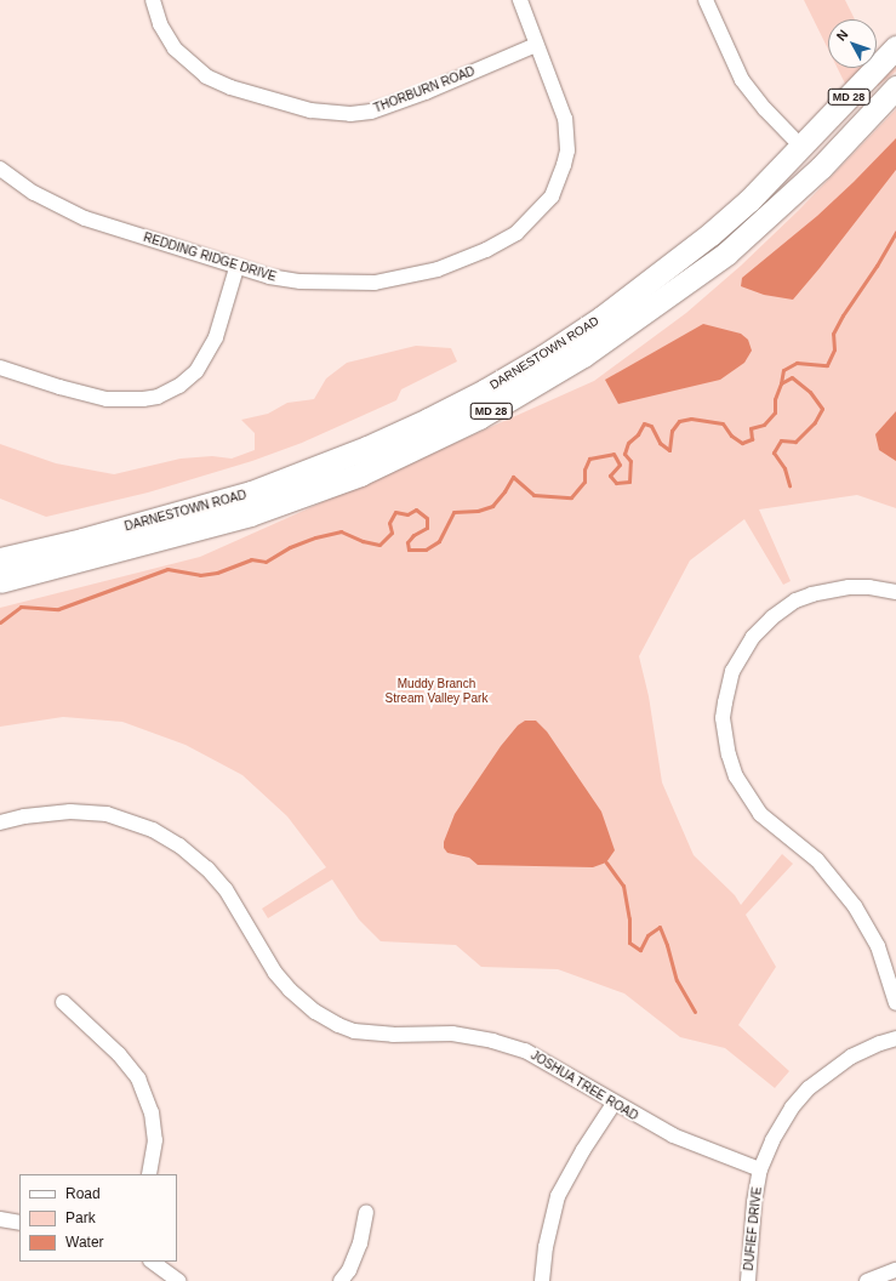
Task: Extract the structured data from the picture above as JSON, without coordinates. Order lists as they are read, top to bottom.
{
  "streets": {
    "main road": ["MD 28", "DARNESTOWN ROAD"],
    "street": [
      "THORBURN ROAD",
      "REDDING RIDGE DRIVE",
      "JOSHUA TREE ROAD",
      "DUFIEF DRIVE"
    ]
  },
  "crossings": [
    ["THORBURN ROAD", "REDDING RIDGE DRIVE"],
    ["JOSHUA TREE ROAD", "DUFIEF DRIVE"]
  ],
  "parks": ["Muddy Branch Stream Valley Park"],
  "legend": ["Road", "Park", "Water"],
  "north": "top left"
}
